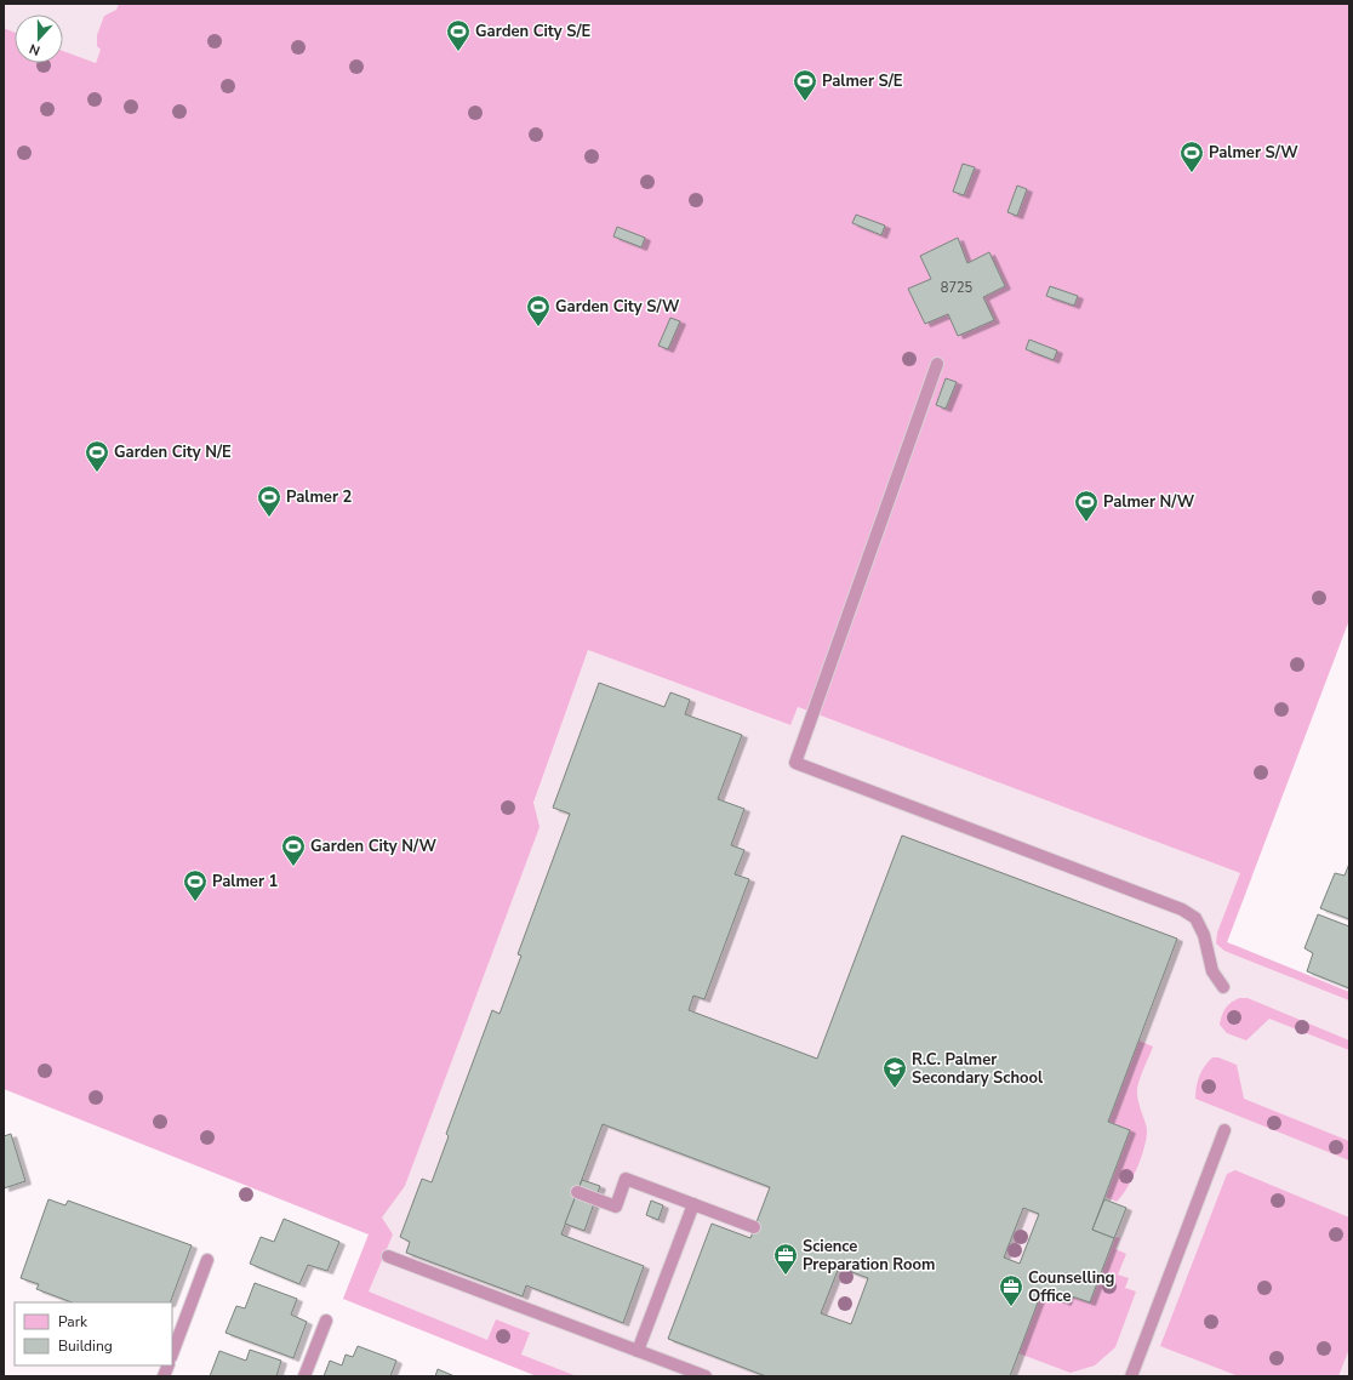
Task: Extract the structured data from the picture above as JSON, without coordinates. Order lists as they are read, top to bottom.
{
  "places": {
    "sports": [
      "Garden City S/E",
      "Palmer S/E",
      "Palmer S/W",
      "Garden City S/W",
      "Garden City N/E",
      "Palmer 2",
      "Palmer N/W",
      "Garden City N/W",
      "Palmer 1"
    ],
    "school or university": ["R.C. Palmer Secondary School"],
    "office": ["Science Preparation Room", "Counselling Office"]
  },
  "house_numbers": ["8725"],
  "legend": ["Park", "Building"],
  "north": "bottom"
}
